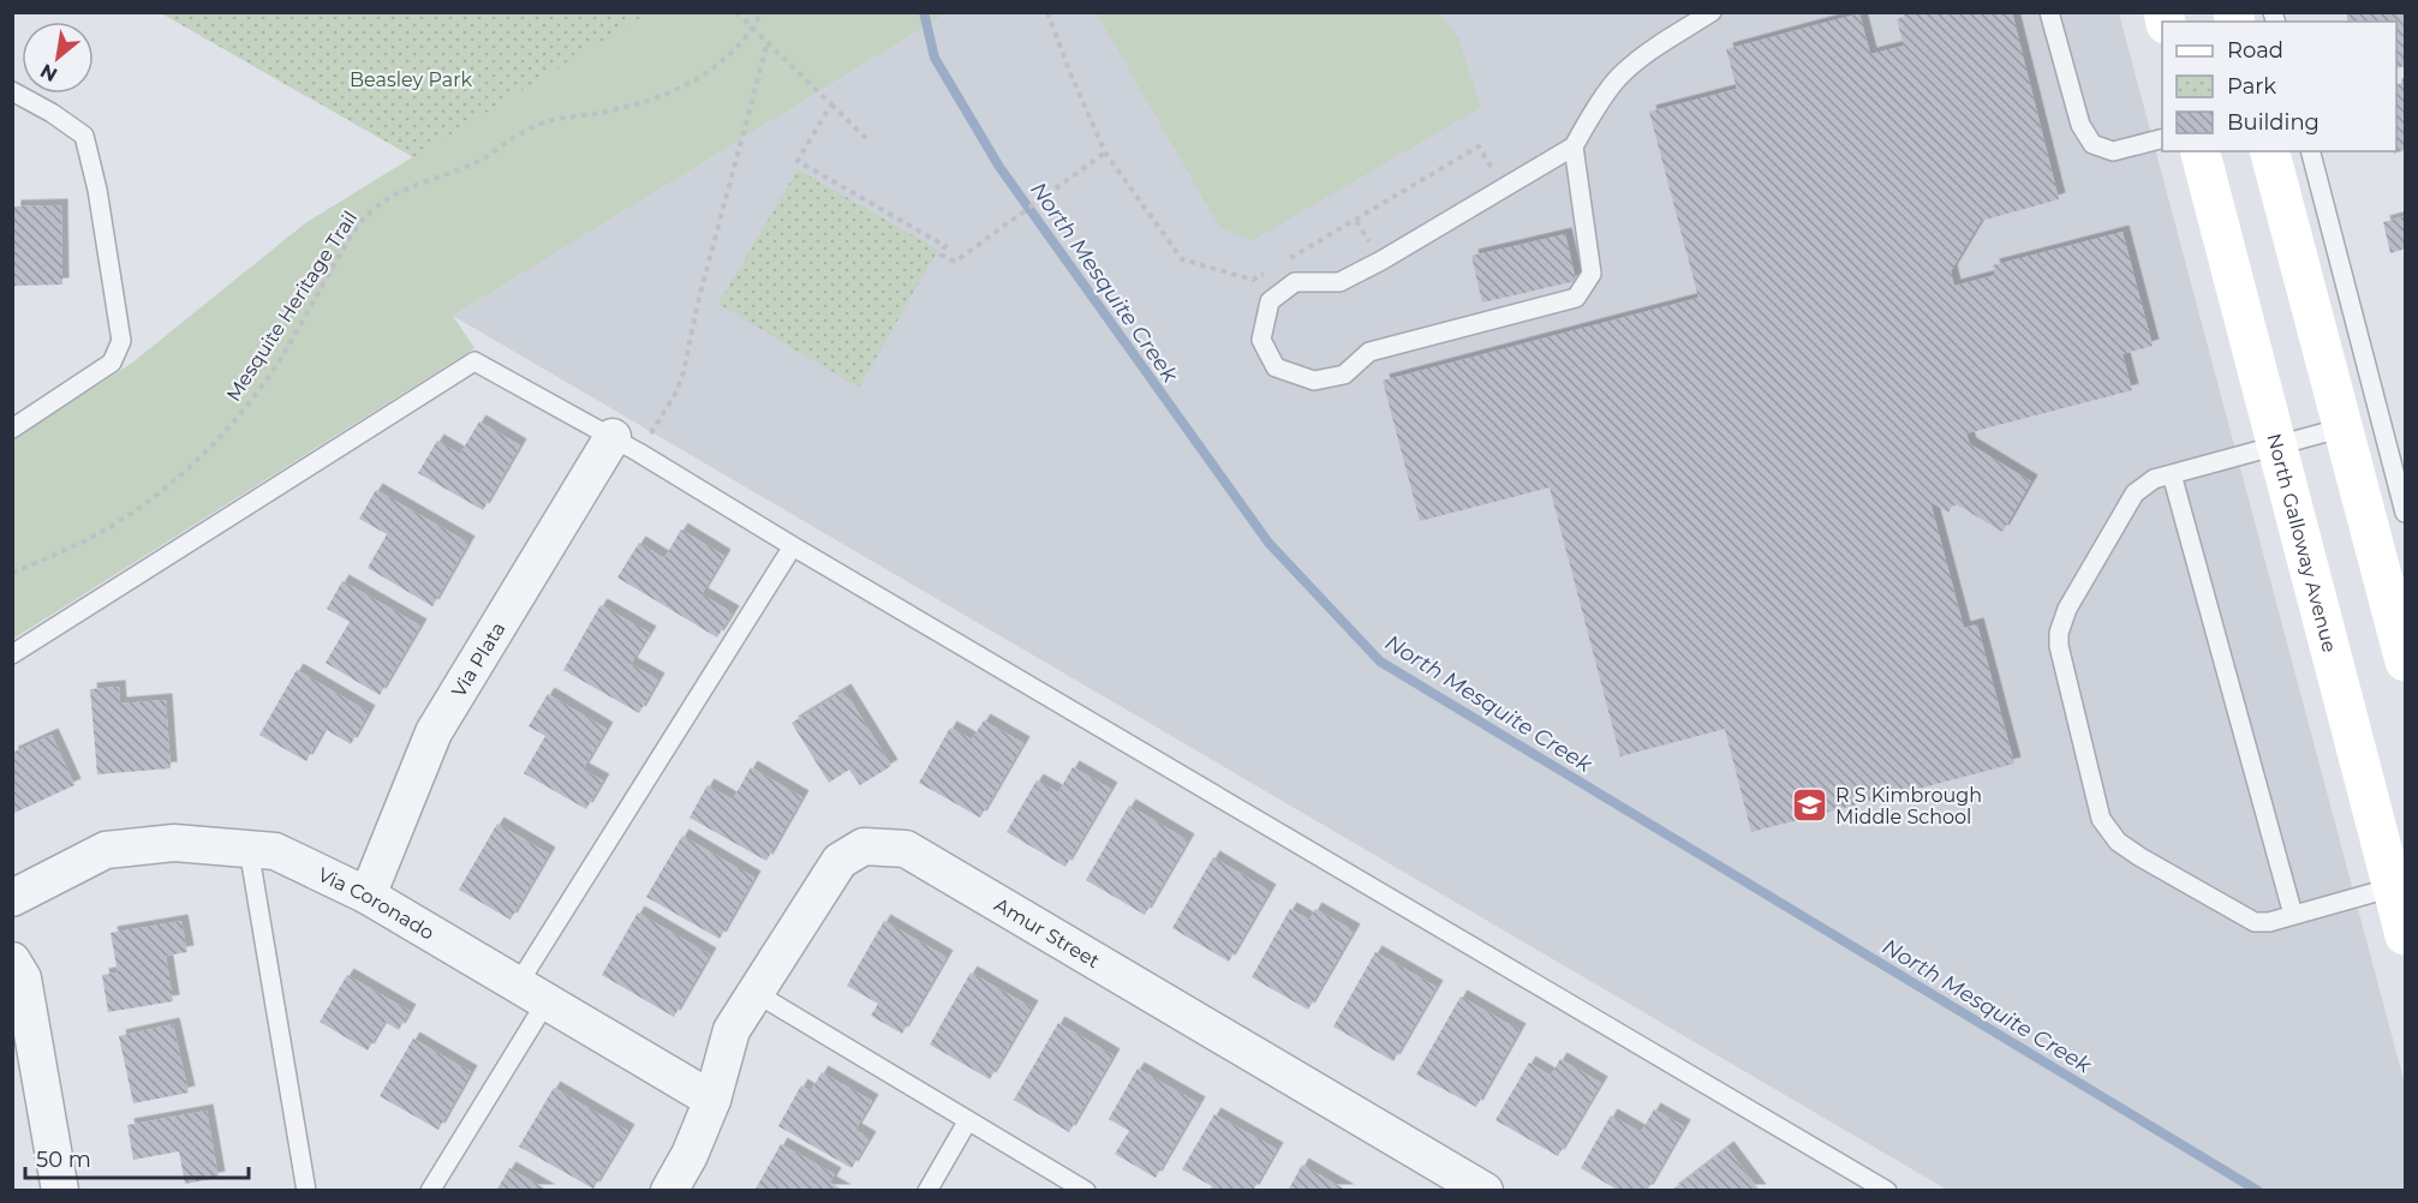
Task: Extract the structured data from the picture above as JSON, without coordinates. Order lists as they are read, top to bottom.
{
  "streets": {
    "main road": ["North Galloway Avenue"],
    "street": ["Via Plata", "Via Coronado", "Amur Street"],
    "path": ["Mesquite Heritage Trail"]
  },
  "crossings": [
    ["Via Plata", "Via Coronado"],
    ["Via Coronado", "Amur Street"]
  ],
  "water": ["North Mesquite Creek"],
  "parks": ["Beasley Park"],
  "places": {
    "school or university": ["R S Kimbrough Middle School"]
  },
  "legend": ["Road", "Park", "Building"],
  "scale_bar": "50 m",
  "north": "bottom left"
}
